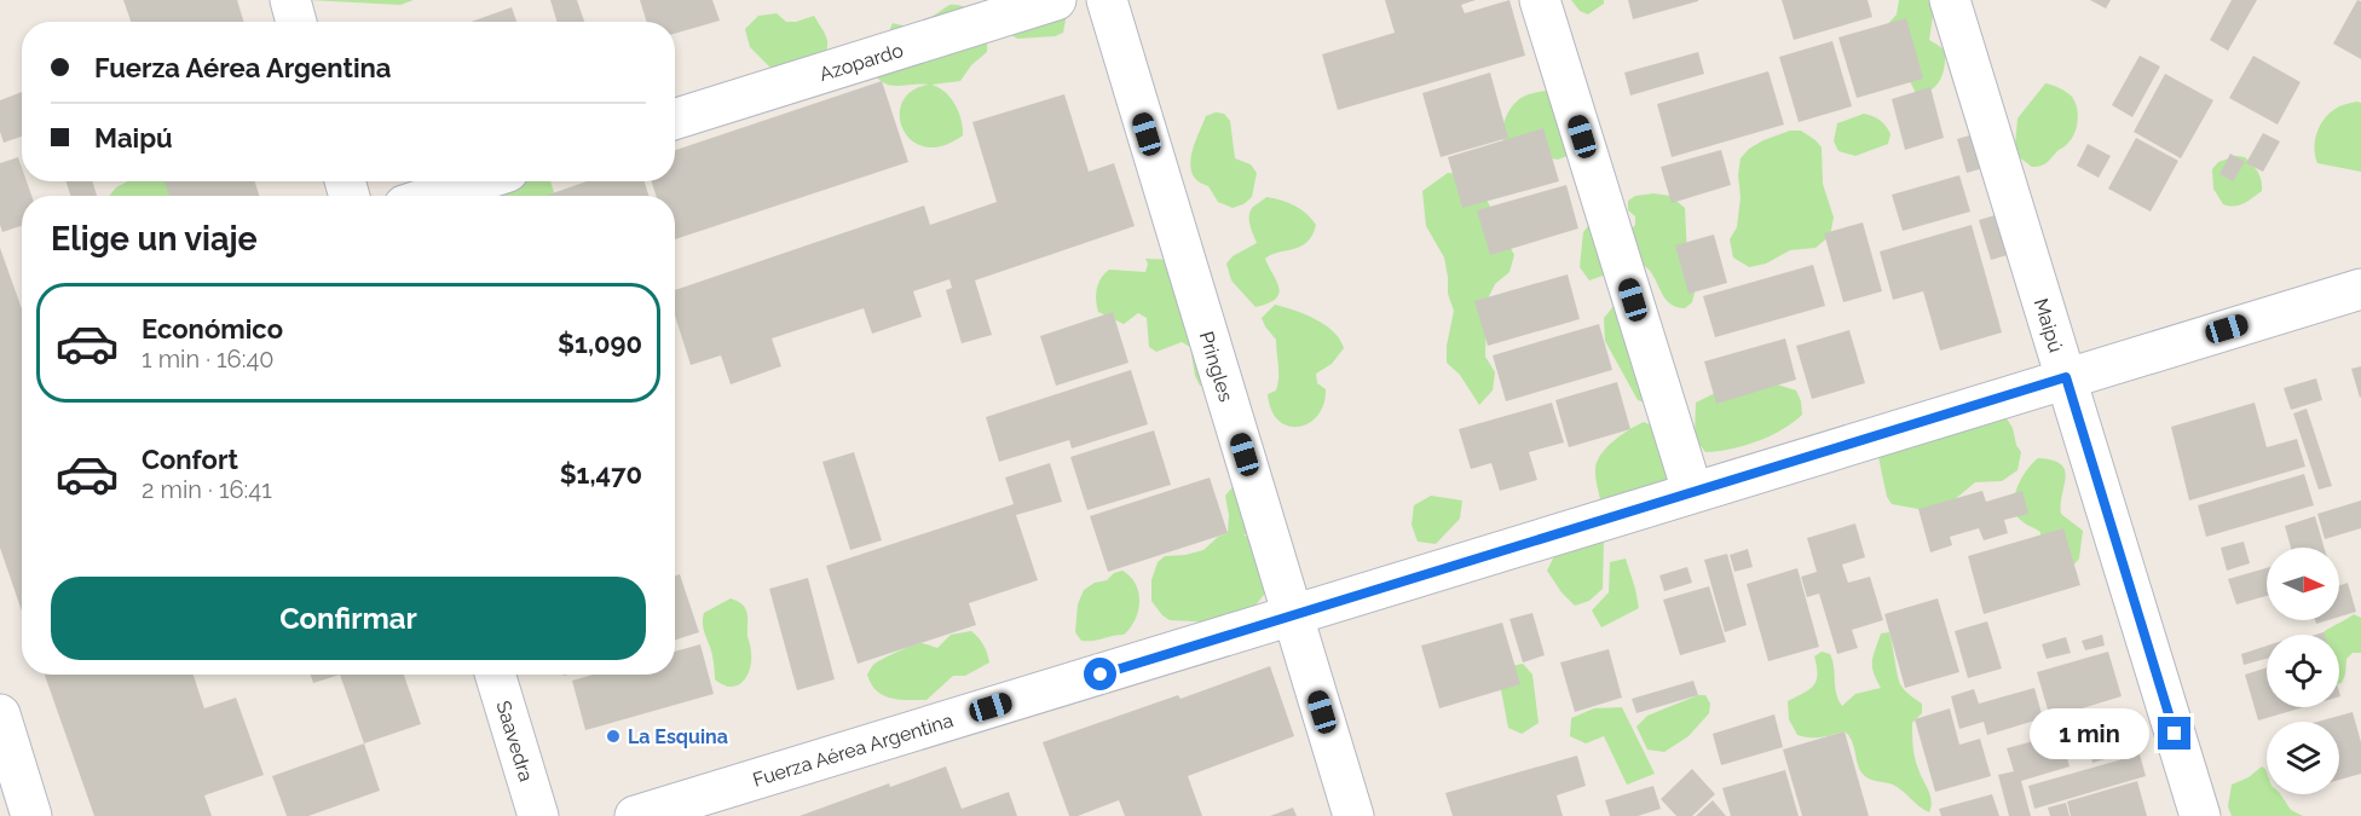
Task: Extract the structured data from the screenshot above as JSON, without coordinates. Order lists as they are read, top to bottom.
{
  "streets": {
    "street": [
      "Azopardo",
      "Maipú",
      "Pringles",
      "Saavedra",
      "Fuerza Aérea Argentina"
    ]
  },
  "crossings": [
    ["Maipú", "Fuerza Aérea Argentina"],
    ["Pringles", "Fuerza Aérea Argentina"]
  ],
  "places": ["La Esquina"],
  "north": "right",
  "page": {
    "banner": ["Fuerza Aérea Argentina", "Maipú"],
    "heading": "Elige un viaje",
    "list": [
      {
        "name": "Económico",
        "note": "1 min · 16:40",
        "value": "$1,090"
      },
      {
        "name": "Confort",
        "note": "2 min · 16:41",
        "value": "$1,470"
      }
    ],
    "buttons": "Confirmar",
    "bubble": "1 min"
  }
}
